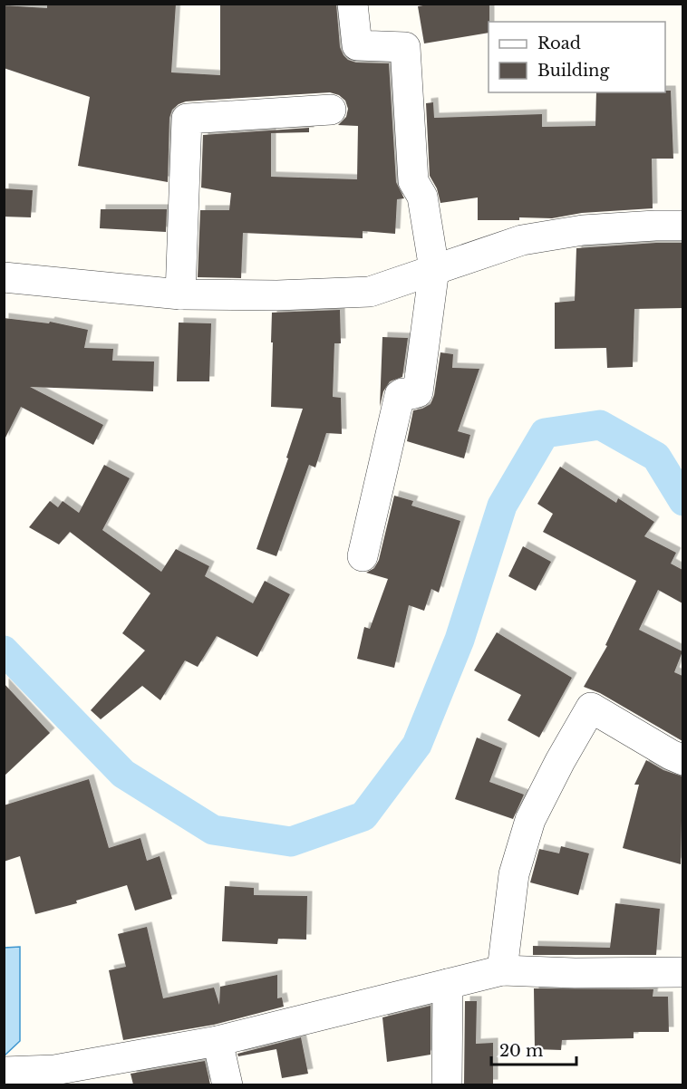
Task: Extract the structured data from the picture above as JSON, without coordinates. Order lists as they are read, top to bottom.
{
  "legend": ["Road", "Building"],
  "scale_bar": "20 m"
}
